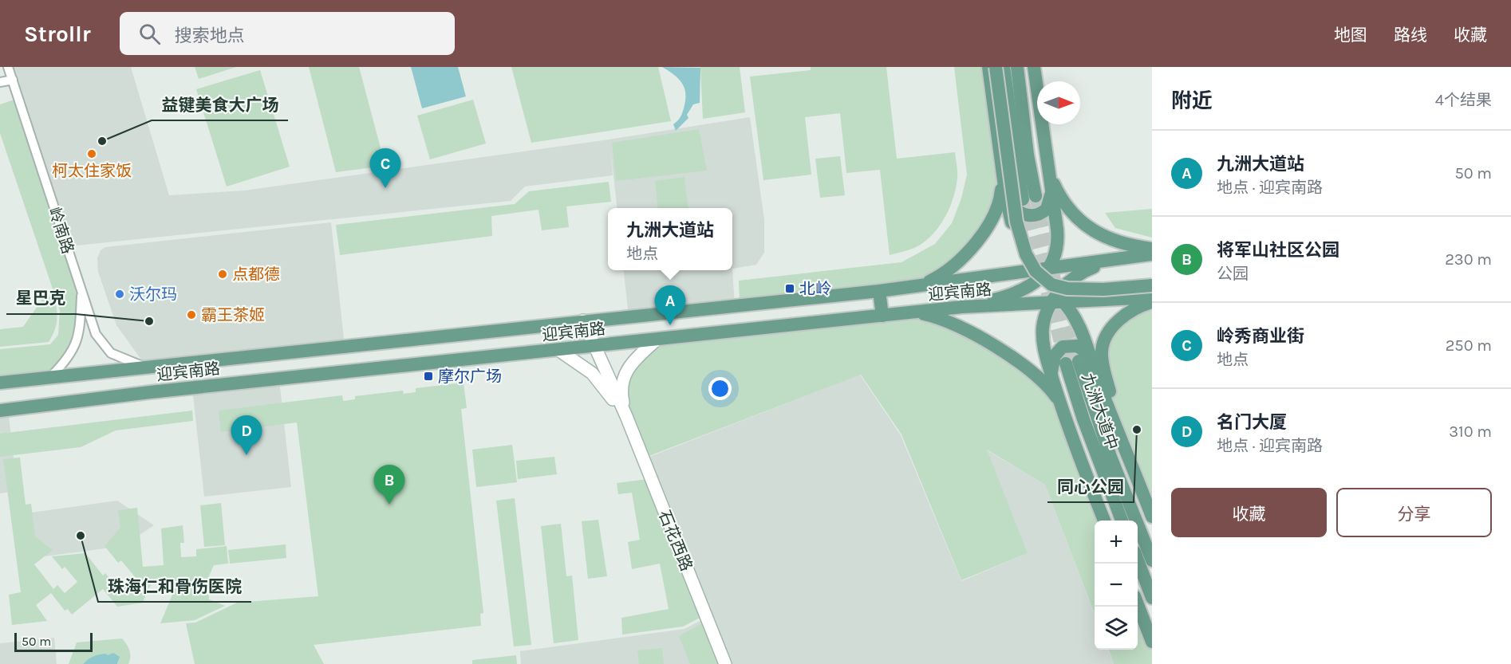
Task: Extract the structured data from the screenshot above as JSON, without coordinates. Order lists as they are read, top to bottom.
{
  "streets": {
    "main road": ["迎宾南路", "九洲大道中", "石花西路"],
    "street": ["岭南路"]
  },
  "places": {
    "other": [
      "益键美食大广场",
      "柯太住家饭",
      "点都德",
      "沃尔玛",
      "霸王茶姬",
      "星巴克",
      "同心公园",
      "珠海仁和骨伤医院"
    ],
    "transit": ["北岭", "摩尔广场"]
  },
  "scale_bar": "50 m",
  "north": "right",
  "page": {
    "header": "Strollr",
    "search": "搜索地点",
    "nav": ["地图", "路线", "收藏"],
    "heading": ["附近", "4个结果"],
    "list": [
      {
        "mark": "A",
        "name": "九洲大道站",
        "note": "地点 · 迎宾南路",
        "value": "50 m"
      },
      {
        "mark": "B",
        "name": "将军山社区公园",
        "note": "公园",
        "value": "230 m"
      },
      {
        "mark": "C",
        "name": "岭秀商业街",
        "note": "地点",
        "value": "250 m"
      },
      {
        "mark": "D",
        "name": "名门大厦",
        "note": "地点 · 迎宾南路",
        "value": "310 m"
      }
    ],
    "pins": [
      "C",
      "A",
      "D",
      "B"
    ],
    "popup": ["九洲大道站", "地点"],
    "buttons": ["收藏", "分享"],
    "map_buttons": ["+", "−"],
    "scale": "50 m"
  }
}
